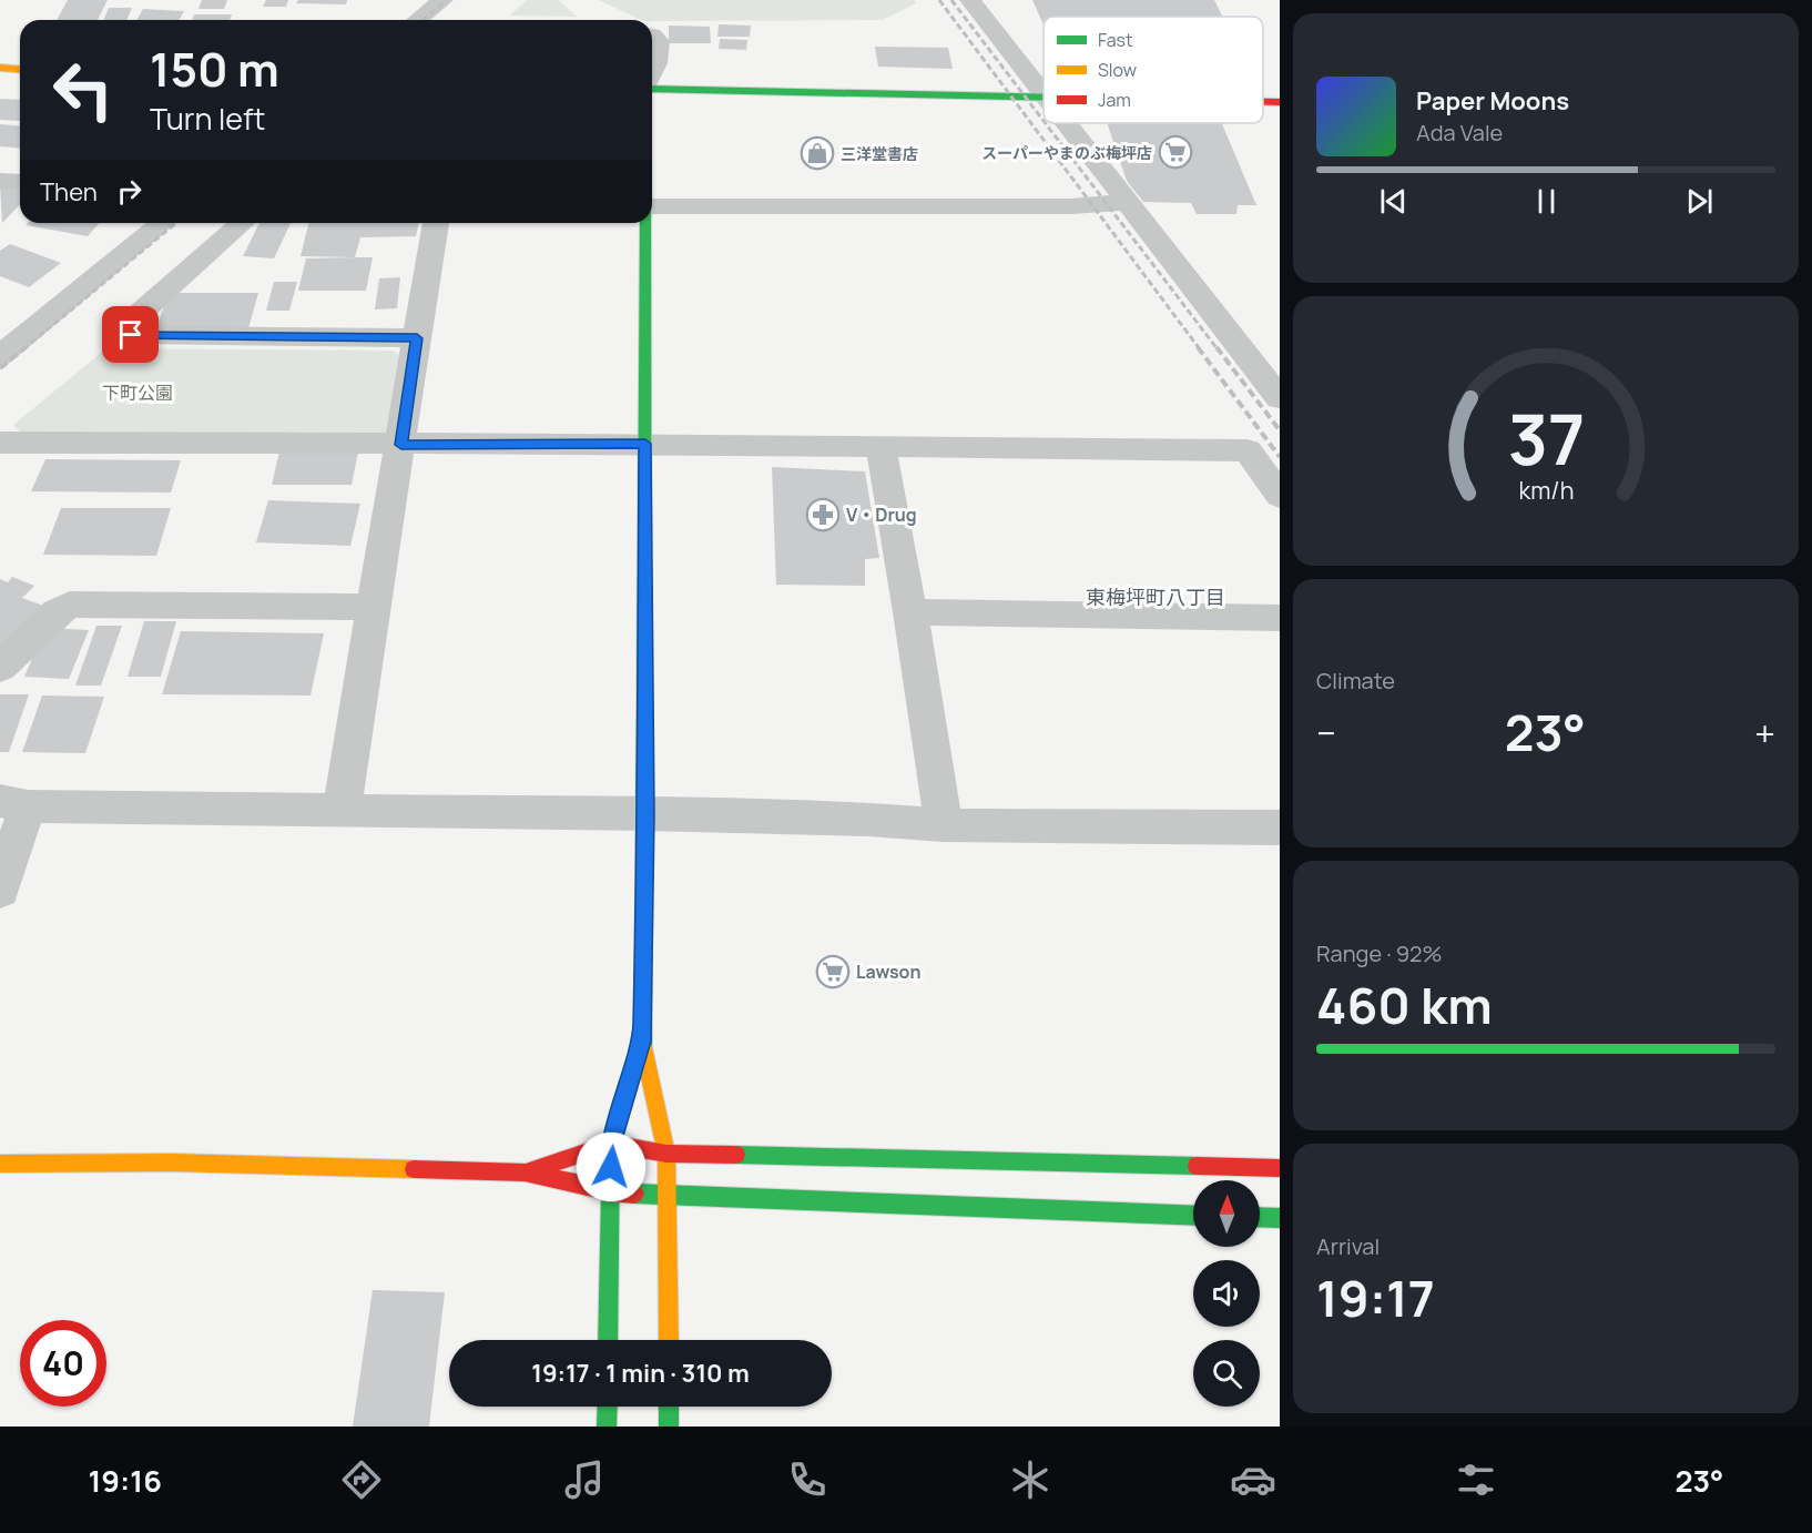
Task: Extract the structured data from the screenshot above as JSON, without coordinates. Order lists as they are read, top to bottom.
{
  "districts": ["東梅坪町八丁目"],
  "parks": ["下町公園"],
  "places": {
    "supermarket": ["スーパーやまのぶ梅坪店", "Lawson"],
    "shop": ["三洋堂書店"],
    "pharmacy": ["V・Drug"]
  },
  "legend": ["Fast", "Slow", "Jam"],
  "north": "top",
  "page": {
    "turn": ["150 m", "Turn left"],
    "song": ["Paper Moons", "Ada Vale"],
    "then": "Then",
    "tile": [
      "Climate",
      ["Range · 92%", "460 km"],
      ["Arrival", "19:17"]
    ],
    "heat": ["−", "23°", "+"],
    "limit": "40",
    "trip": "19:17 · 1 min · 310 m",
    "tabs": ["19:16", "23°"],
    "gauge": ["37", "km/h"]
  }
}
